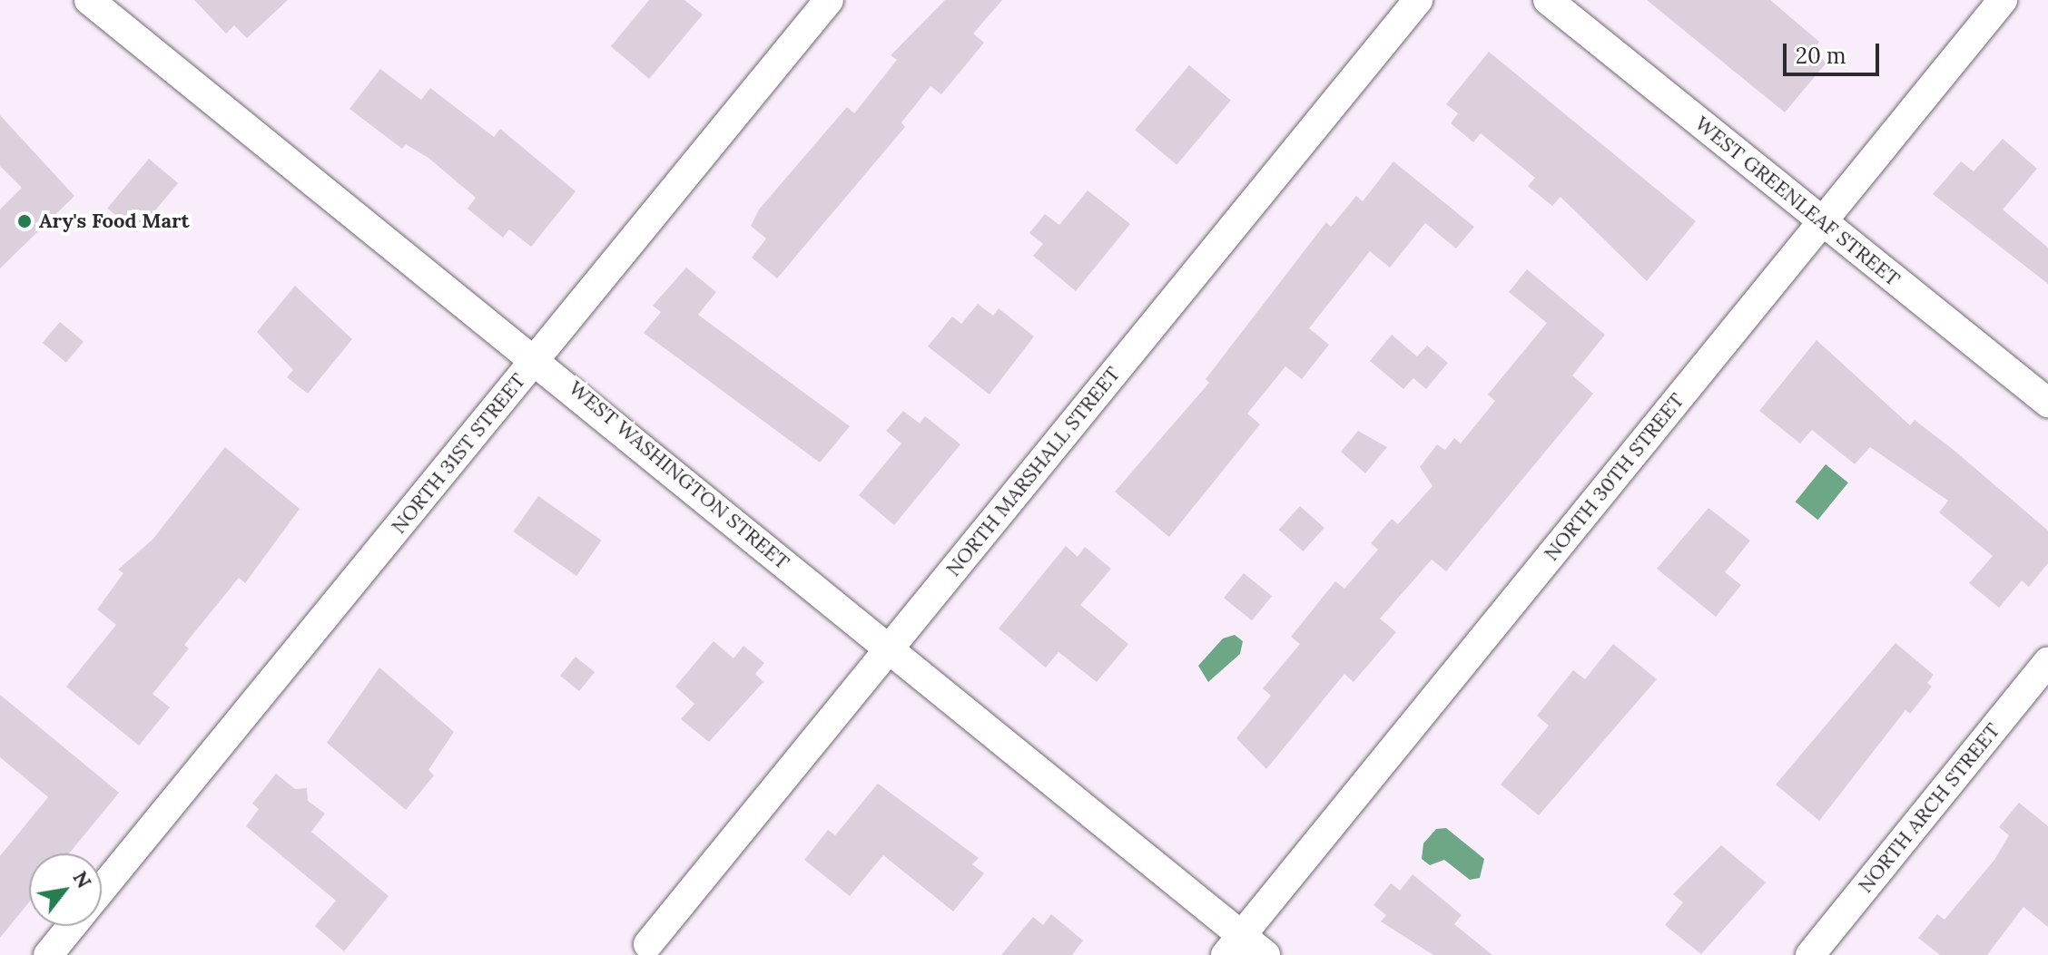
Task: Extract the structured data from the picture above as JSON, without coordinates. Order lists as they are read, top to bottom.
{
  "streets": {
    "street": [
      "WEST GREENLEAF STREET",
      "NORTH 31ST STREET",
      "NORTH MARSHALL STREET",
      "WEST WASHINGTON STREET",
      "NORTH 30TH STREET",
      "NORTH ARCH STREET"
    ]
  },
  "crossings": [
    ["WEST GREENLEAF STREET", "NORTH 30TH STREET"],
    ["NORTH 31ST STREET", "WEST WASHINGTON STREET"],
    ["NORTH MARSHALL STREET", "WEST WASHINGTON STREET"],
    ["WEST WASHINGTON STREET", "NORTH 30TH STREET"]
  ],
  "places": ["Ary's Food Mart"],
  "scale_bar": "20 m",
  "north": "top right"
}
